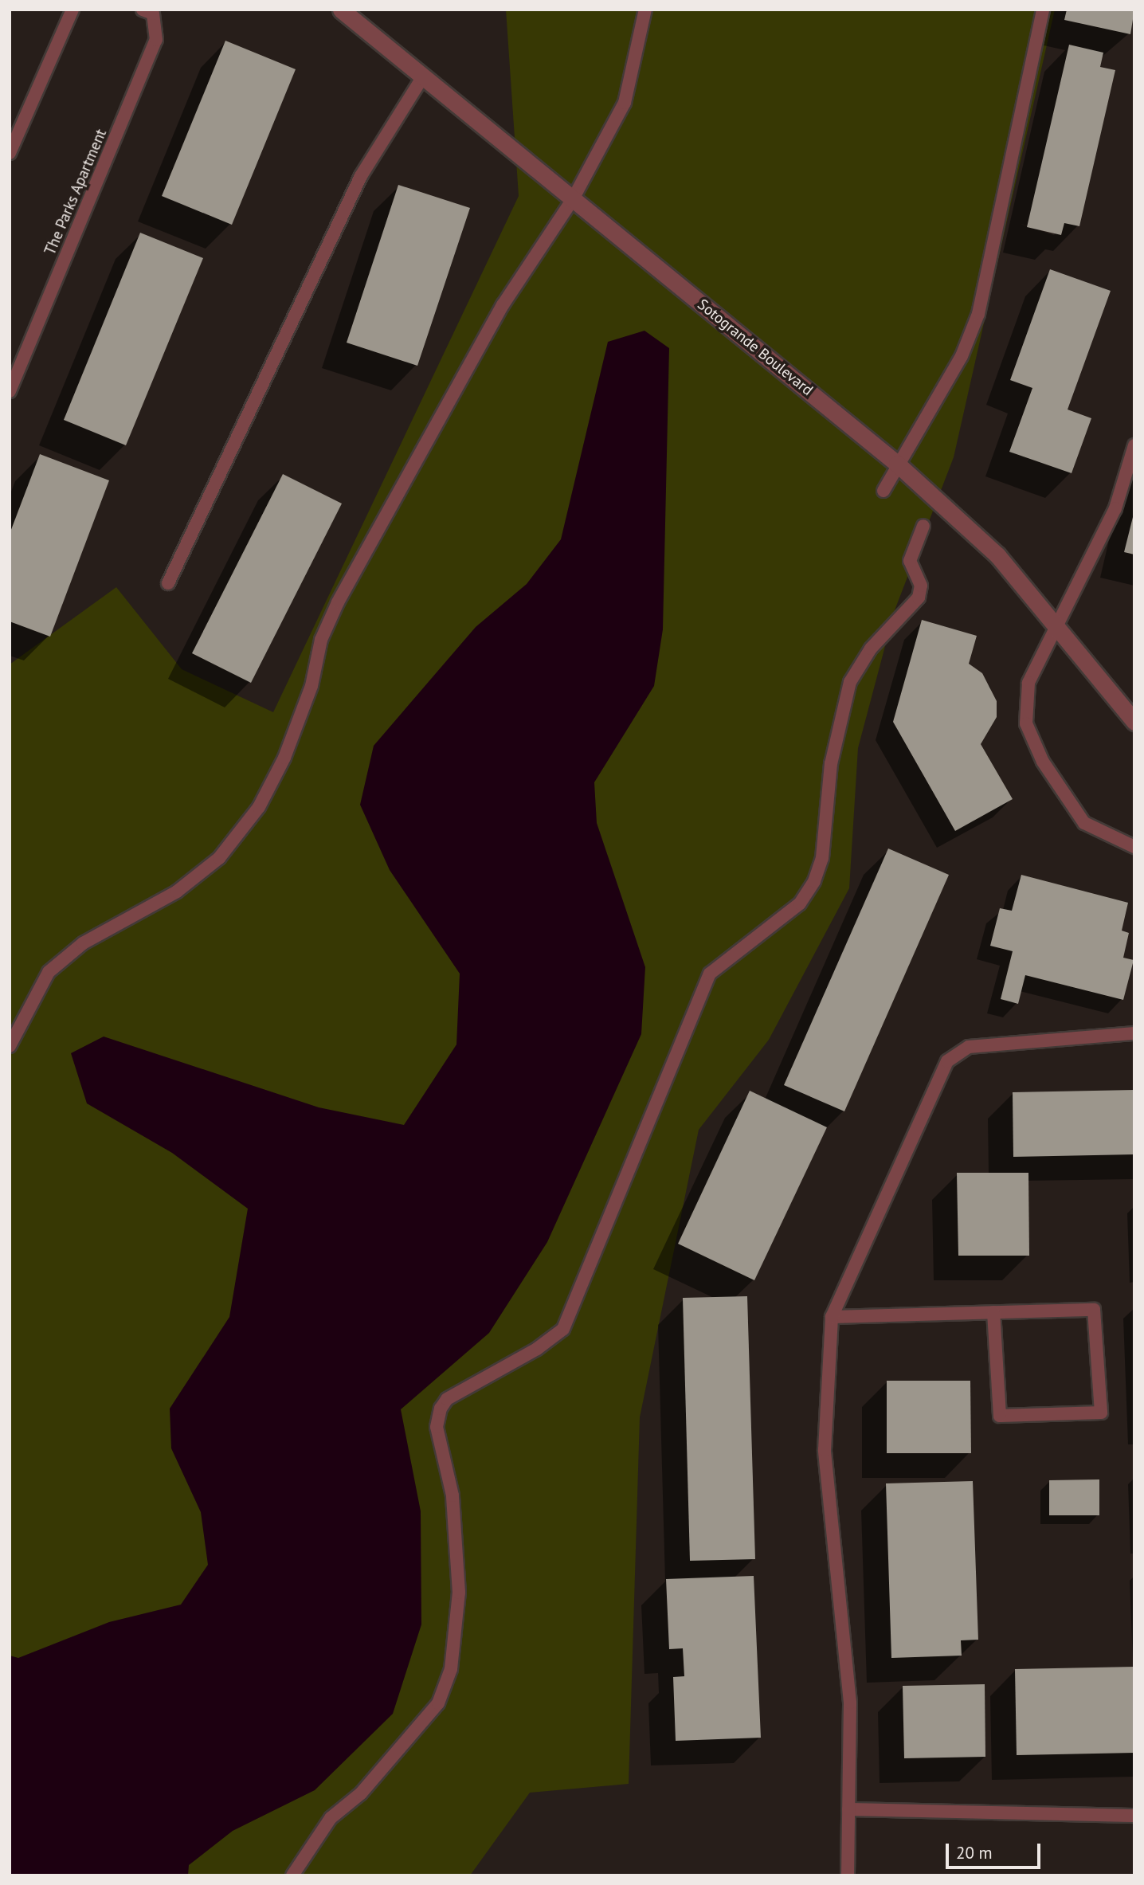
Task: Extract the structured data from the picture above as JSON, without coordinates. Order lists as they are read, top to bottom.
{
  "streets": {
    "street": ["Sotogrande Boulevard"],
    "lane": ["The Parks Apartment"]
  },
  "scale_bar": "20 m"
}
